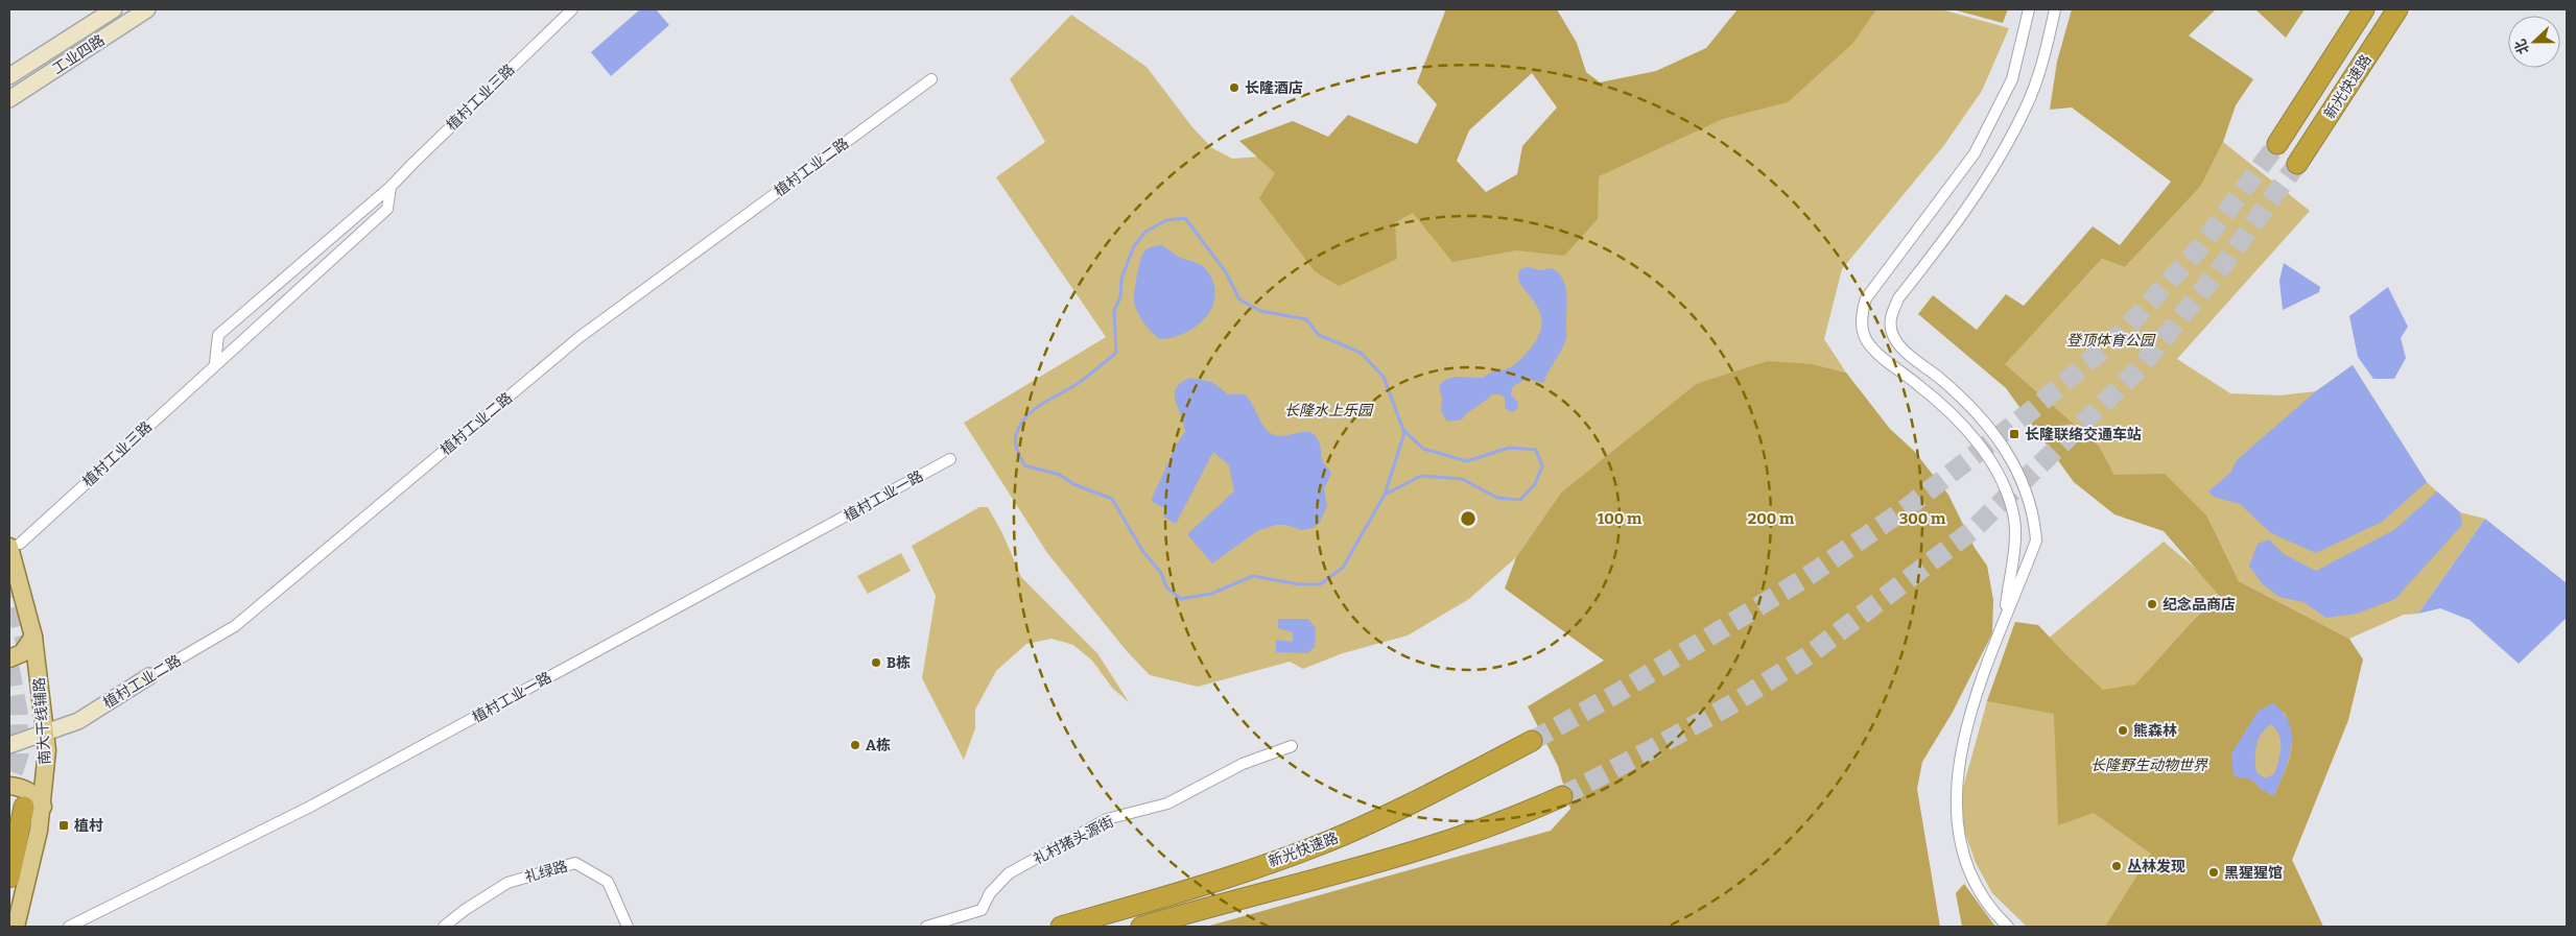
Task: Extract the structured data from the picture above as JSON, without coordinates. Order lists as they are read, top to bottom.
{
  "streets": {
    "highway": ["新光快速路"],
    "main road": ["南大干线辅路"],
    "street": [
      "工业四路",
      "植村工业三路",
      "植村工业二路",
      "植村工业一路",
      "礼村猪头源街",
      "礼绿路"
    ]
  },
  "crossings": [
    ["植村工业三路", "南大干线辅路"],
    ["植村工业二路", "南大干线辅路"]
  ],
  "parks": ["登顶体育公园", "长隆水上乐园", "长隆野生动物世界"],
  "places": {
    "other": [
      "长隆酒店",
      "纪念品商店",
      "B栋",
      "熊森林",
      "A栋",
      "丛林发现",
      "黑猩猩馆"
    ],
    "transit": ["长隆联络交通车站", "植村"]
  },
  "north": "left",
  "rings": ["100 m", "200 m", "300 m"]
}
